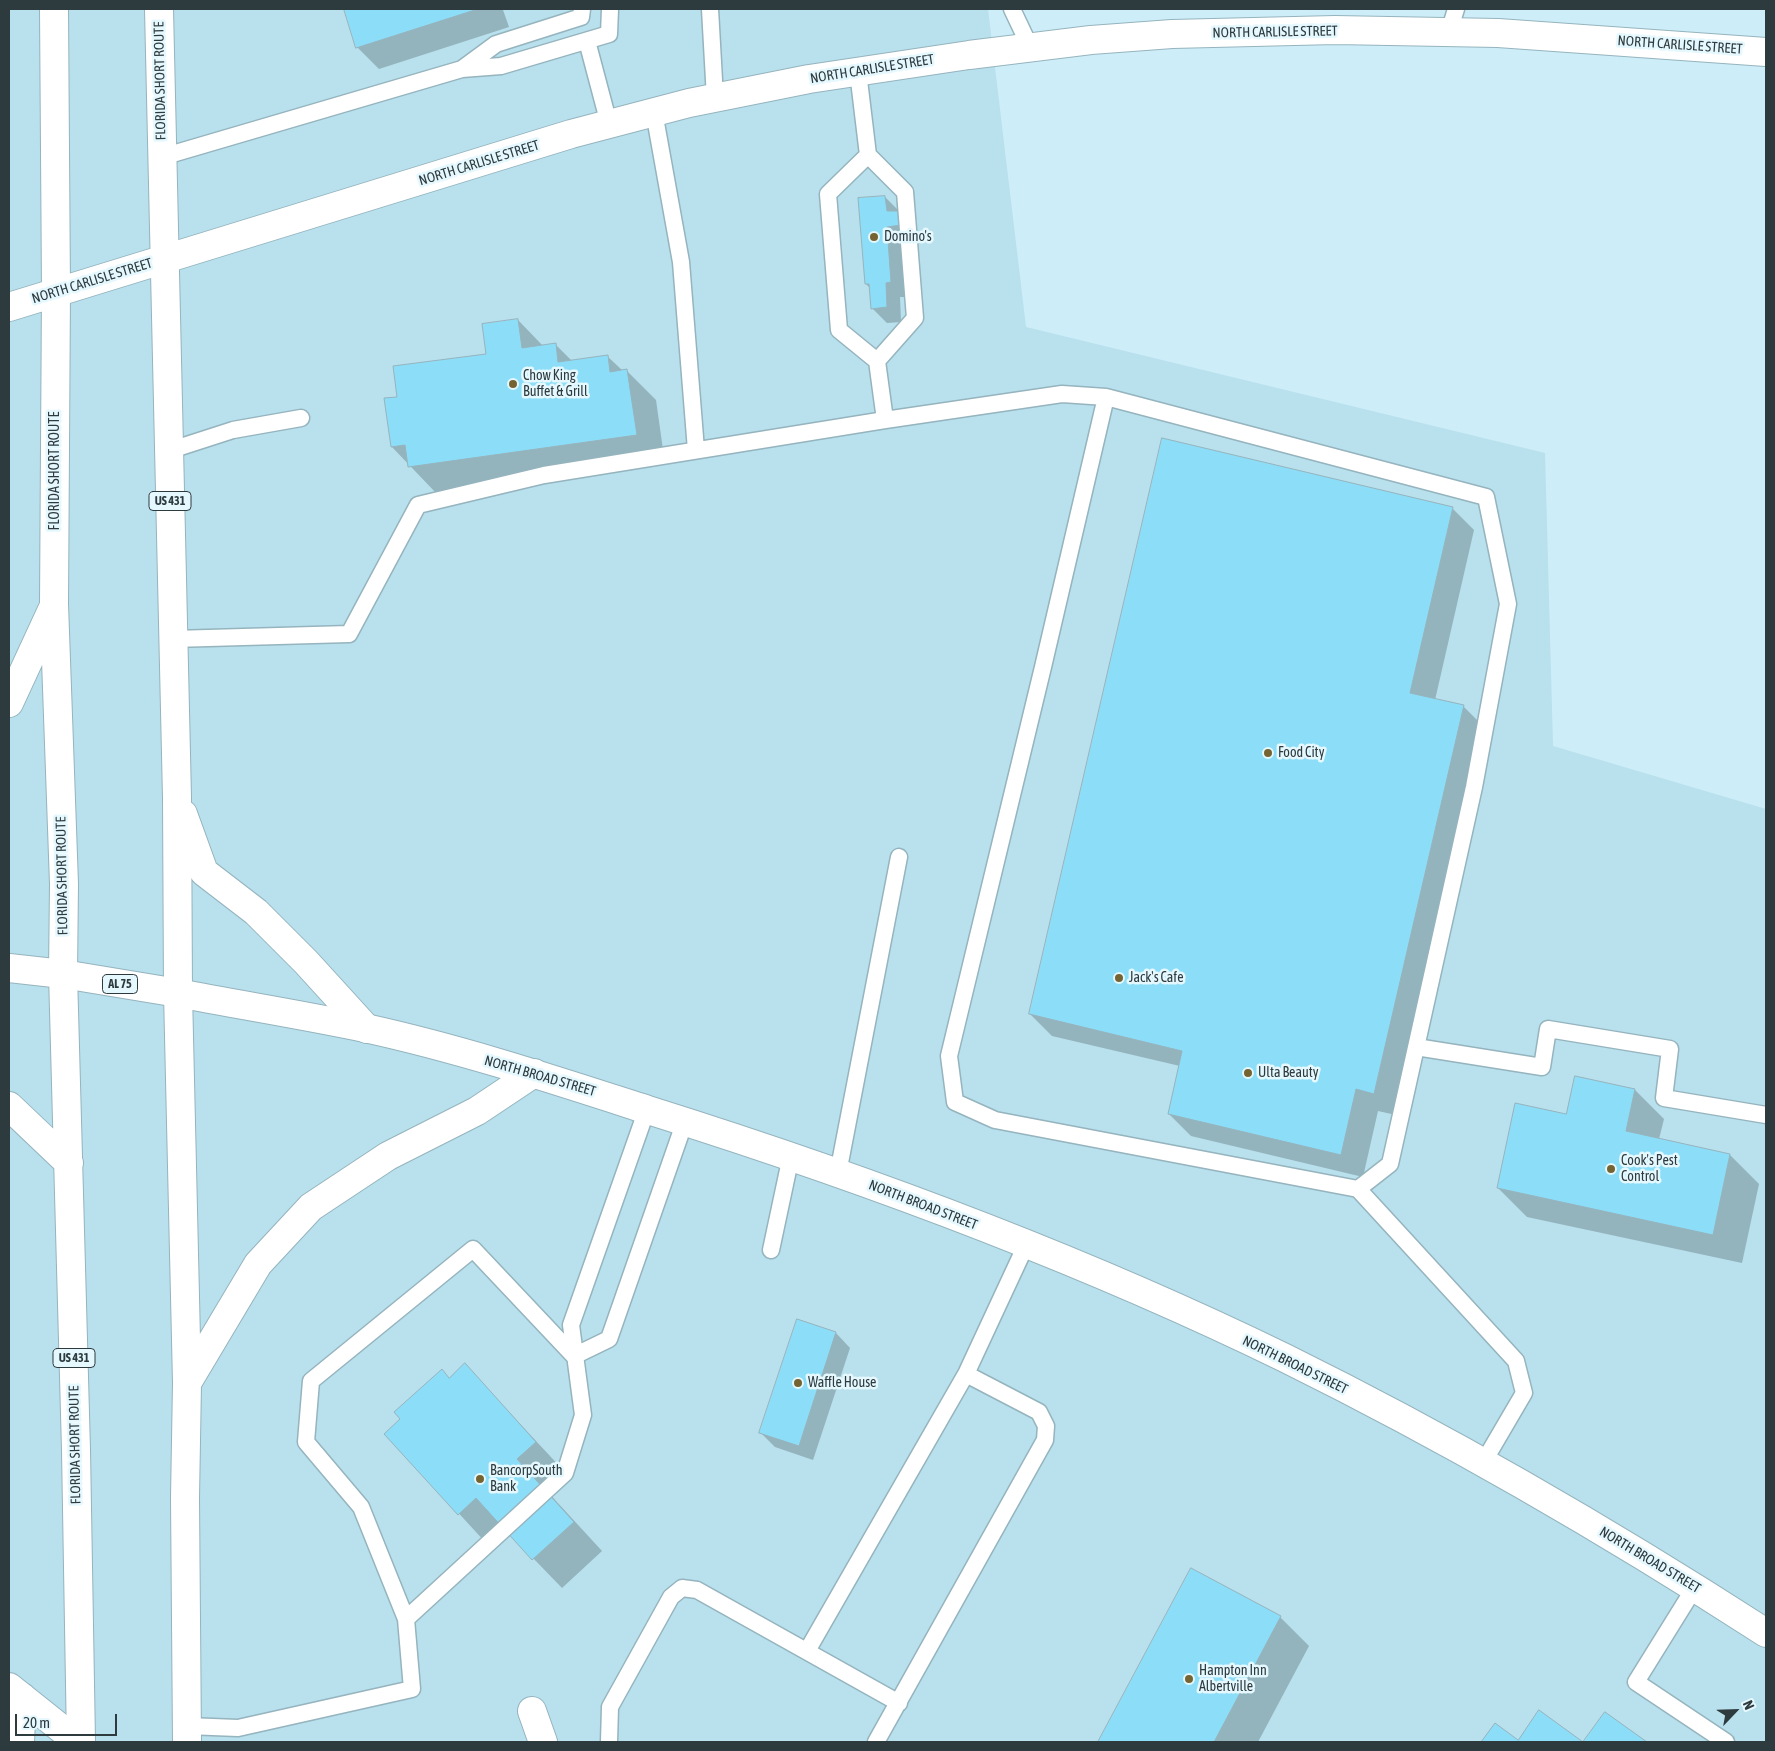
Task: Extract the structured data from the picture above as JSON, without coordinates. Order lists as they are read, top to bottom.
{
  "streets": {
    "main road": [
      "NORTH CARLISLE STREET",
      "FLORIDA SHORT ROUTE",
      "US 431",
      "AL 75",
      "NORTH BROAD STREET"
    ]
  },
  "crossings": [
    ["NORTH CARLISLE STREET", "FLORIDA SHORT ROUTE"],
    ["FLORIDA SHORT ROUTE", "NORTH BROAD STREET"]
  ],
  "places": [
    "Domino's",
    "Chow King Buffet & Grill",
    "Food City",
    "Jack's Cafe",
    "Ulta Beauty",
    "Cook's Pest Control",
    "Waffle House",
    "BancorpSouth Bank",
    "Hampton Inn Albertville"
  ],
  "scale_bar": "20 m",
  "north": "top right"
}
